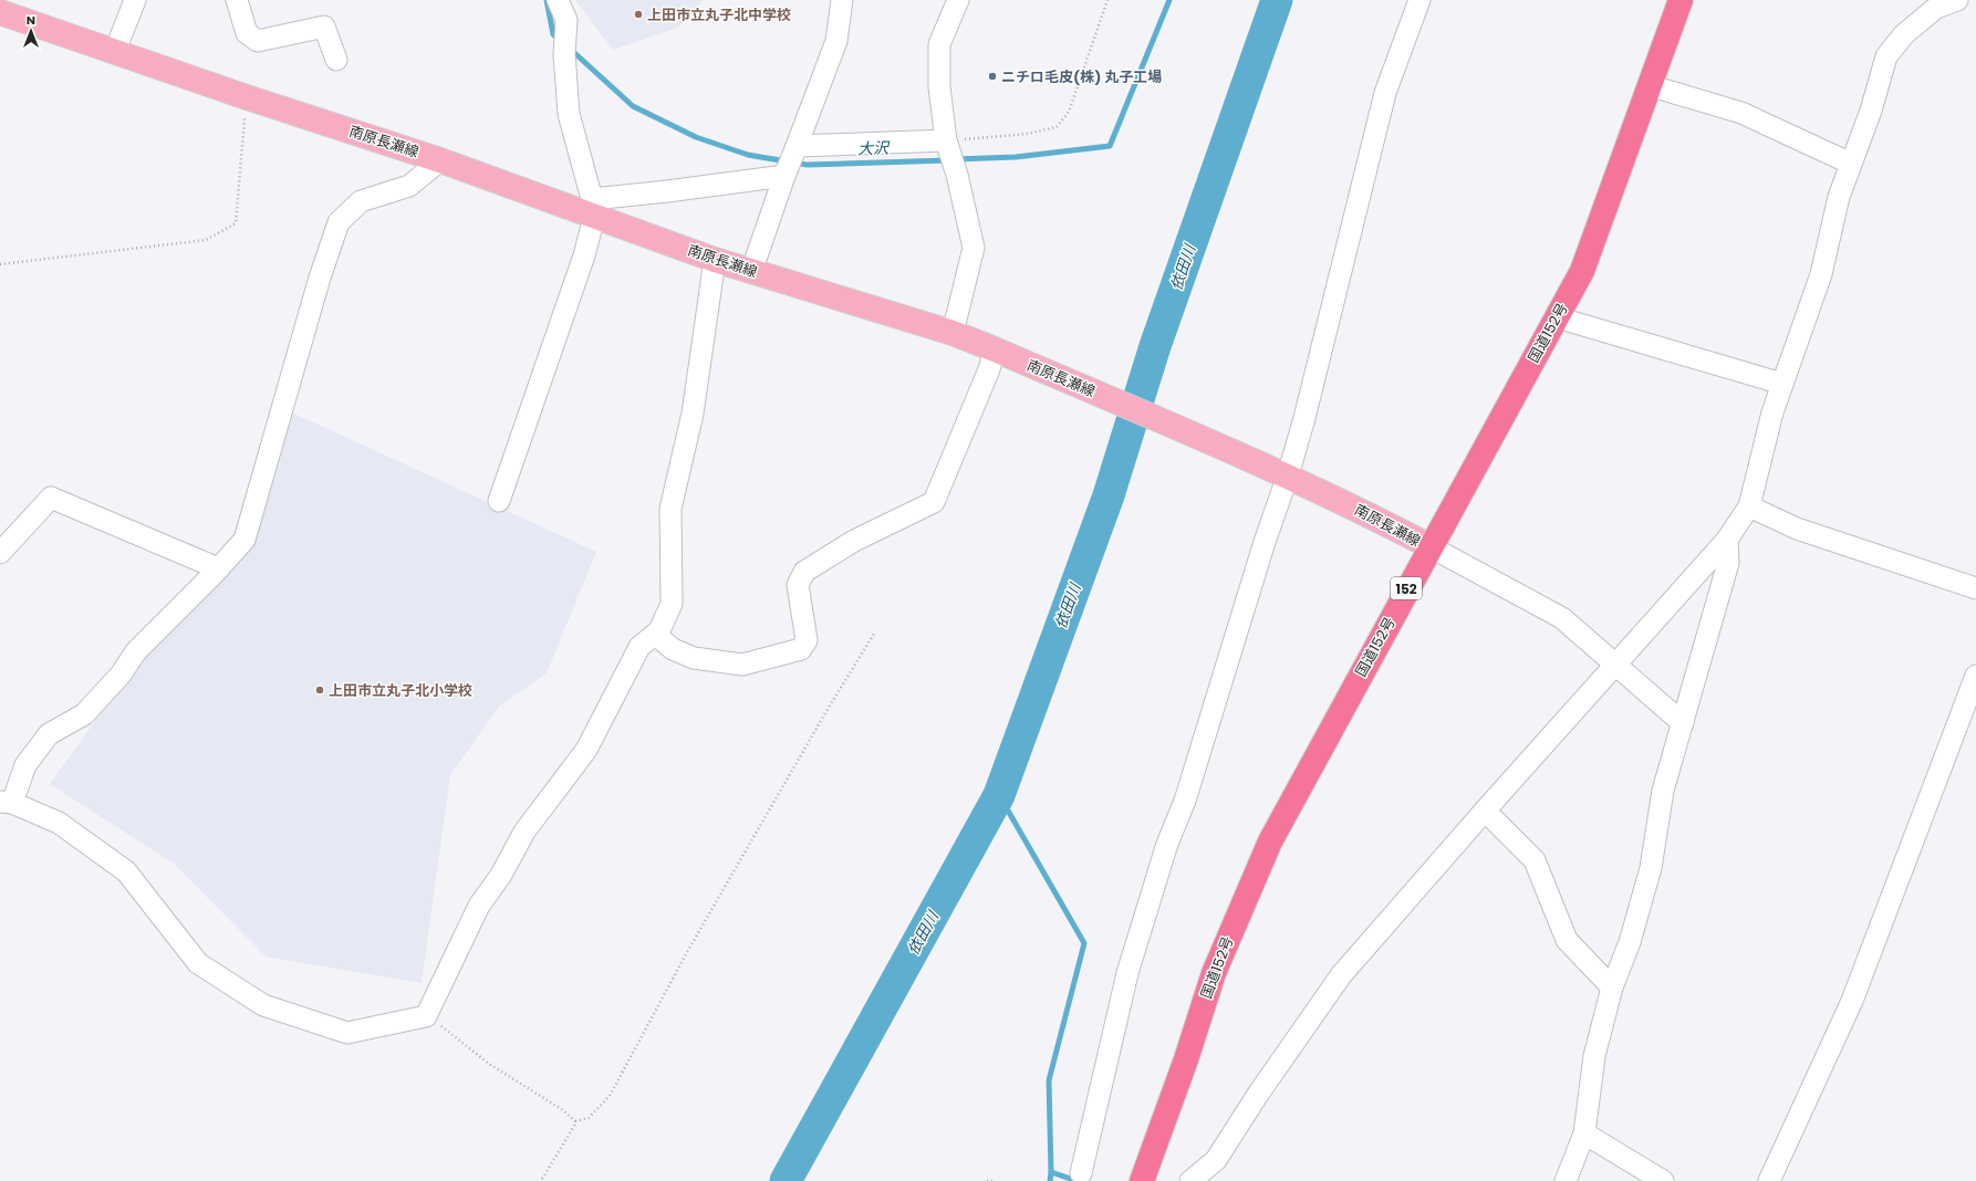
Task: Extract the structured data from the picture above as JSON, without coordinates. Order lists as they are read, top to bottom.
{
  "streets": {
    "highway": ["国道152号", "152"],
    "main road": ["南原長瀬線"]
  },
  "crossings": [
    ["南原長瀬線", "国道152号"]
  ],
  "water": ["大沢", "依田川"],
  "places": ["上田市立丸子北中学校", "ニチロ毛皮(株) 丸子工場", "上田市立丸子北小学校"],
  "north": "top"
}
